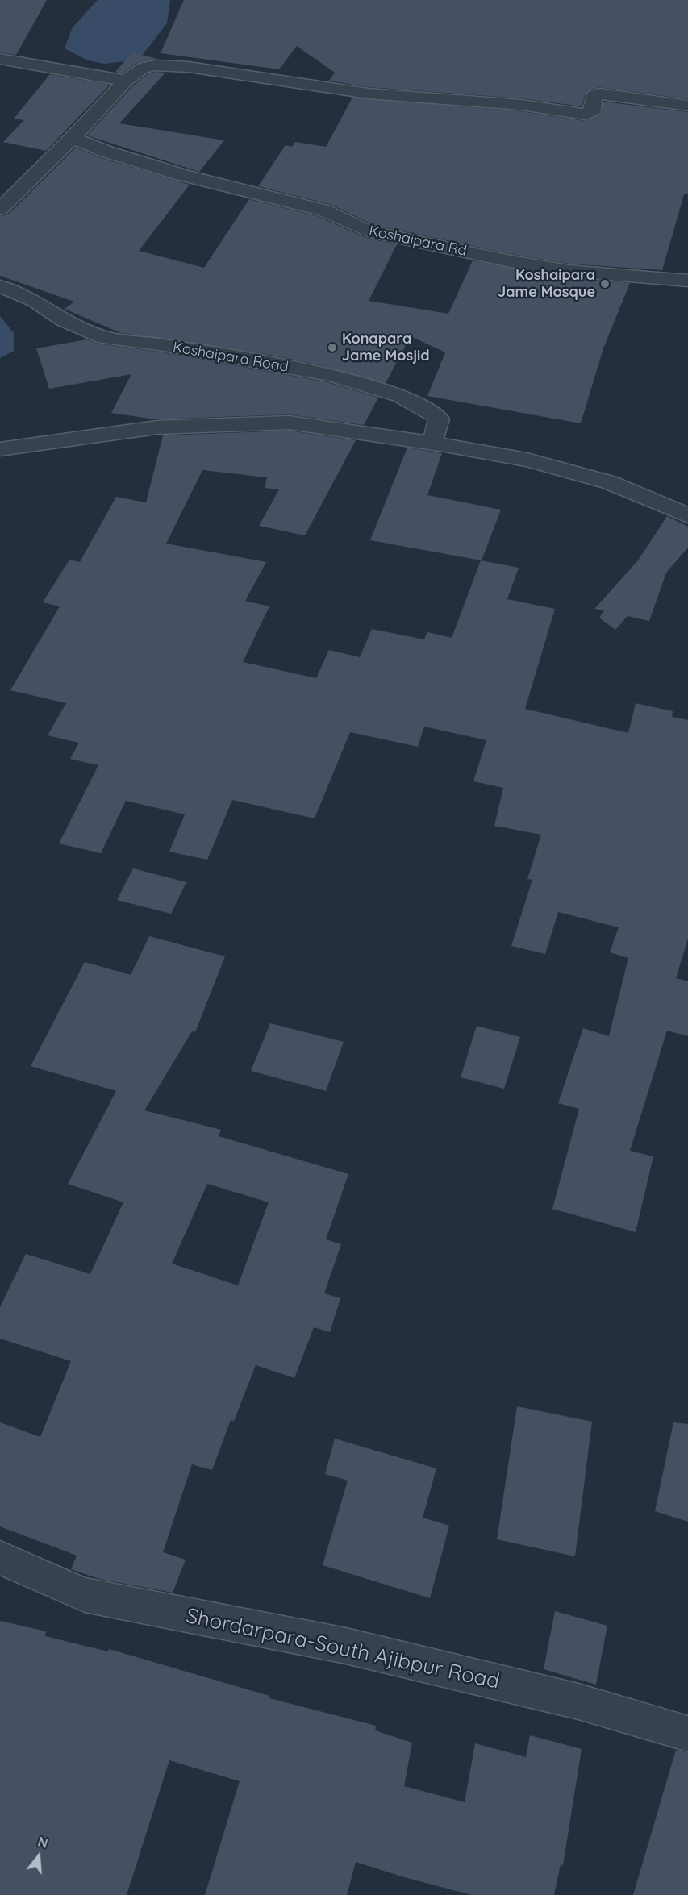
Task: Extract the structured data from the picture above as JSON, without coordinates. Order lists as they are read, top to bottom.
{
  "streets": {
    "street": ["Koshaipara Rd", "Koshaipara Road", "Shordarpara-South Ajibpur Road"]
  },
  "places": ["Koshaipara Jame Mosque", "Konapara Jame Mosjid"],
  "north": "top"
}
